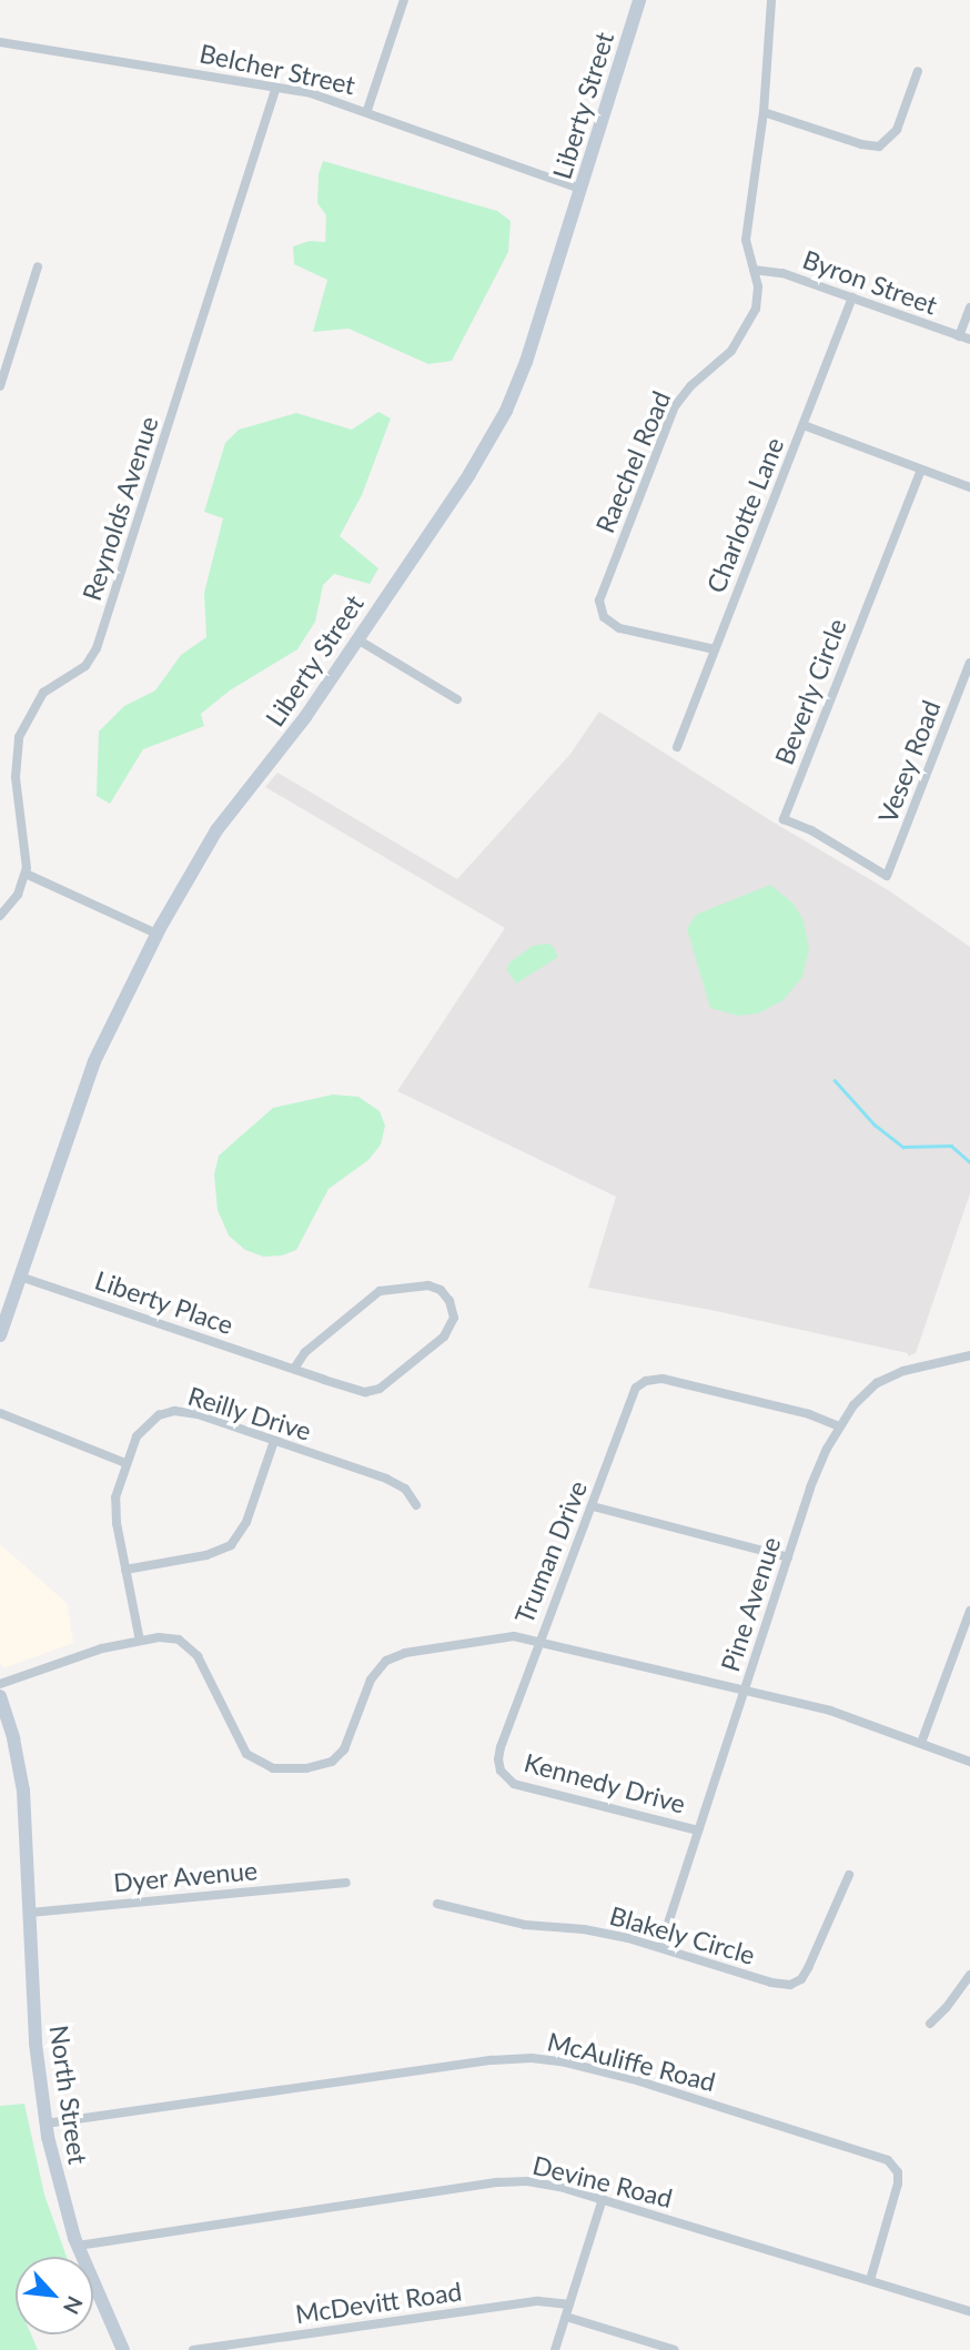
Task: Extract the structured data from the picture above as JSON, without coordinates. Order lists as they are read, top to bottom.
{
  "streets": {
    "main road": ["Liberty Street", "North Street"],
    "street": [
      "Belcher Street",
      "Byron Street",
      "Raechel Road",
      "Reynolds Avenue",
      "Charlotte Lane",
      "Beverly Circle",
      "Vesey Road",
      "Liberty Place",
      "Reilly Drive",
      "Truman Drive",
      "Pine Avenue",
      "Kennedy Drive",
      "Dyer Avenue",
      "Blakely Circle",
      "McAuliffe Road",
      "Devine Road",
      "McDevitt Road"
    ]
  },
  "crossings": [
    ["Belcher Street", "Liberty Street"],
    ["Belcher Street", "Reynolds Avenue"],
    ["Liberty Street", "Liberty Place"],
    ["Byron Street", "Raechel Road"],
    ["Byron Street", "Charlotte Lane"],
    ["Raechel Road", "Charlotte Lane"],
    ["Beverly Circle", "Vesey Road"],
    ["Reilly Drive", "Truman Drive"],
    ["Truman Drive", "Pine Avenue"],
    ["Truman Drive", "Kennedy Drive"],
    ["Pine Avenue", "Kennedy Drive"],
    ["Pine Avenue", "Blakely Circle"],
    ["Dyer Avenue", "North Street"],
    ["McAuliffe Road", "North Street"],
    ["McAuliffe Road", "Devine Road"],
    ["North Street", "Devine Road"]
  ],
  "north": "bottom right"
}
